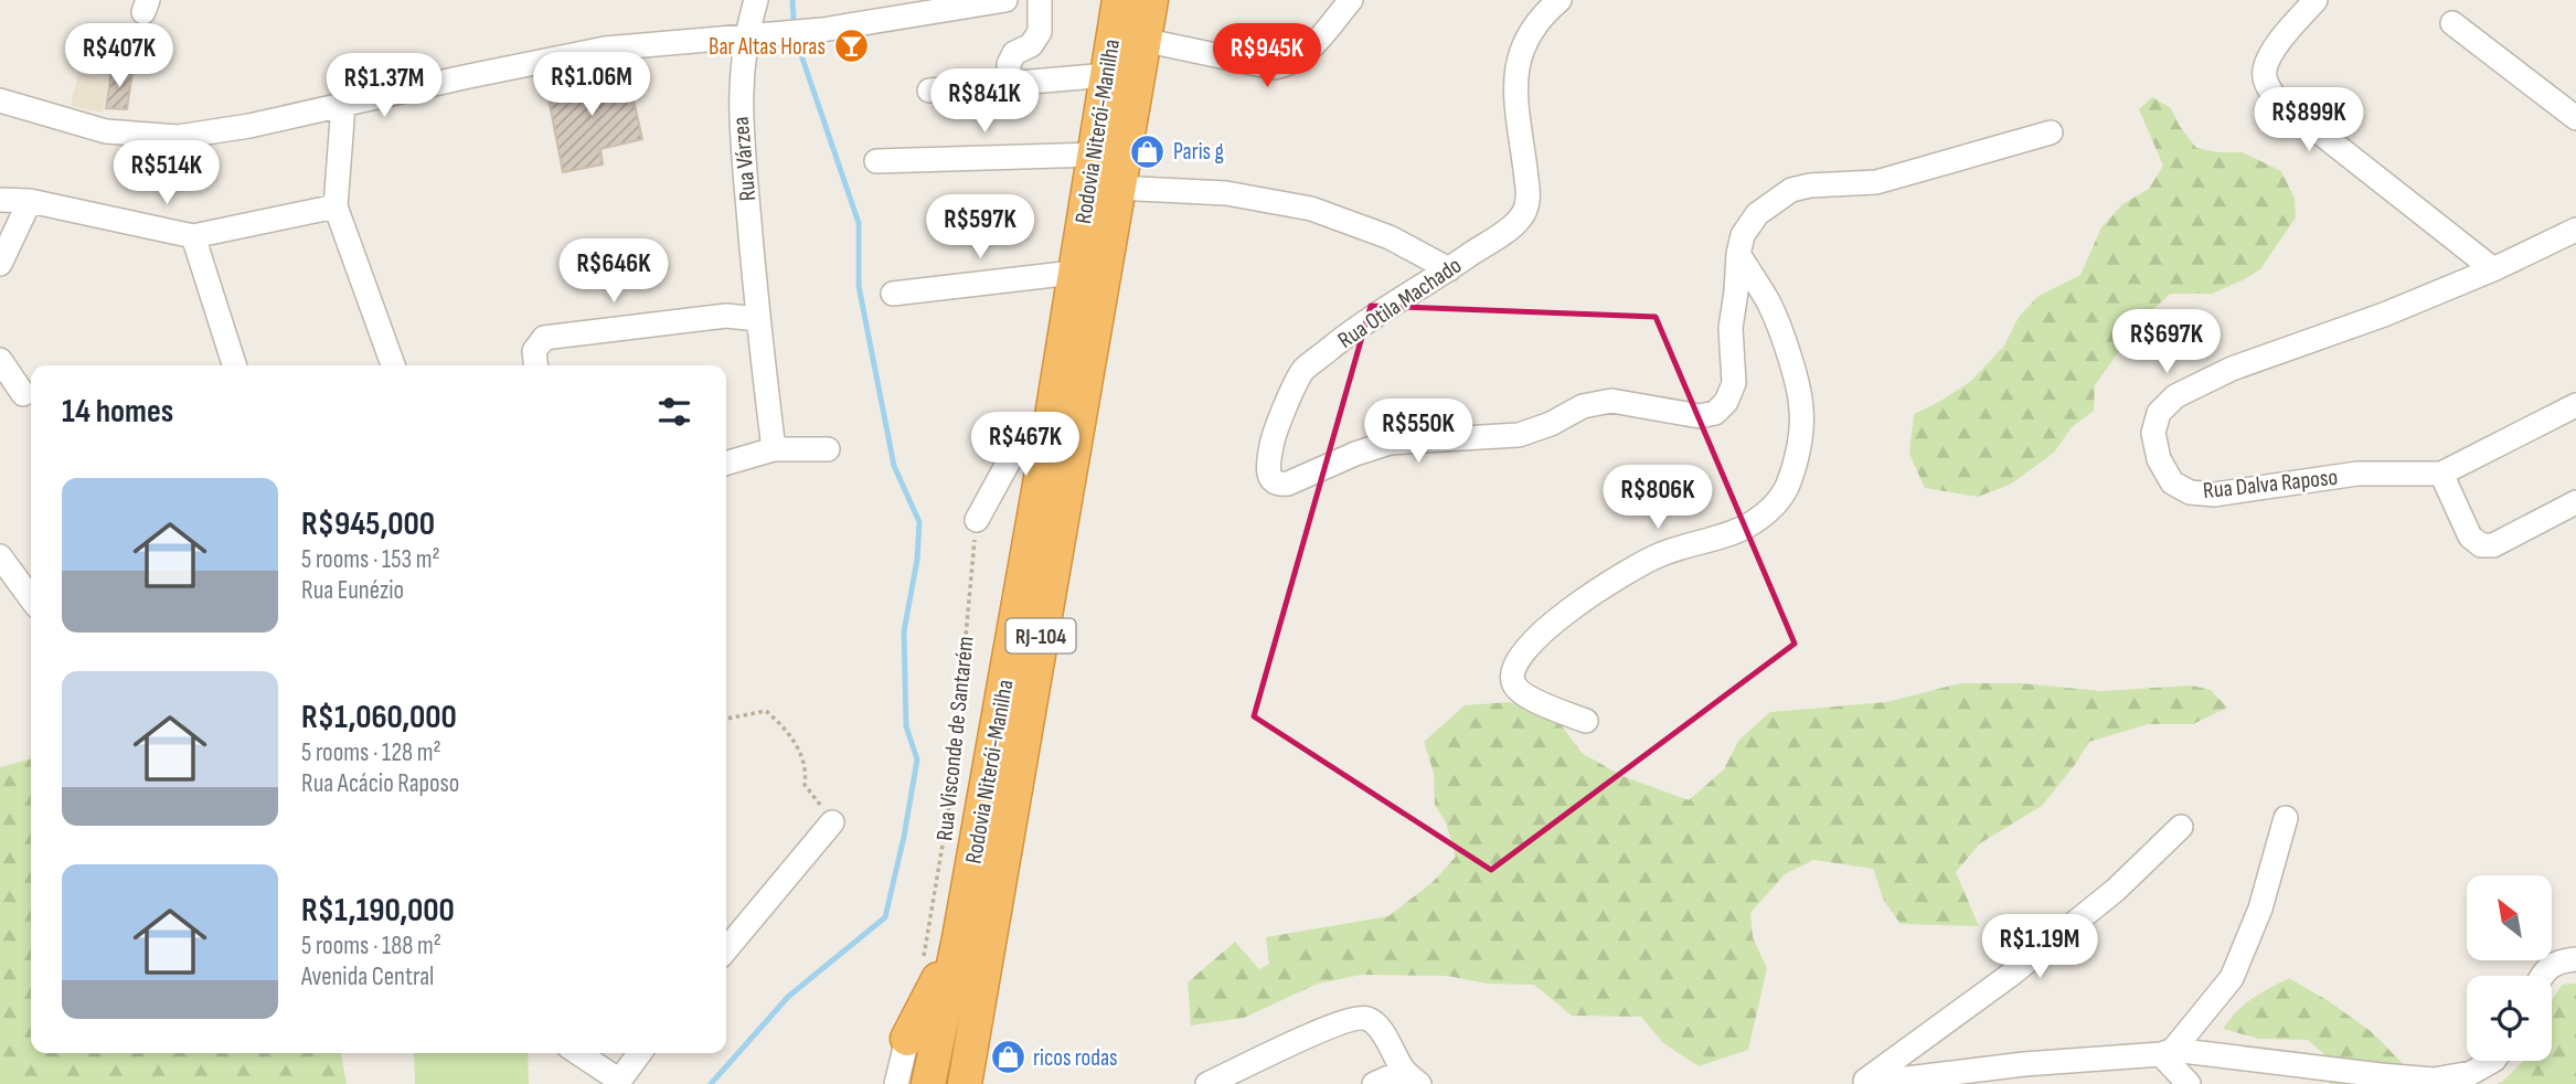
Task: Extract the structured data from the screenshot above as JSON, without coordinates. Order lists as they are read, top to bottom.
{
  "streets": {
    "highway": ["Rodovia Niterói-Manilha", "RJ-104"],
    "street": ["Rua Várzea", "Rua Otila Machado", "Rua Dalva Raposo"],
    "path": ["Rua Visconde de Santarém"]
  },
  "places": {
    "bar": ["Bar Altas Horas"],
    "shop": ["Paris g", "ricos rodas"]
  },
  "north": "top left",
  "page": {
    "price": [
      "R$407K",
      "R$945K",
      "R$1.06M",
      "R$1.37M",
      "R$841K",
      "R$899K",
      "R$514K",
      "R$597K",
      "R$646K",
      "R$697K",
      "R$550K",
      "R$467K",
      "R$806K",
      "R$1.19M"
    ],
    "heading": "14 homes",
    "list": [
      {
        "name": "R$945,000",
        "note": "5 rooms · 153 m² · Rua Eunézio"
      },
      {
        "name": "R$1,060,000",
        "note": "5 rooms · 128 m² · Rua Acácio Raposo"
      },
      {
        "name": "R$1,190,000",
        "note": "5 rooms · 188 m² · Avenida Central"
      }
    ]
  }
}
